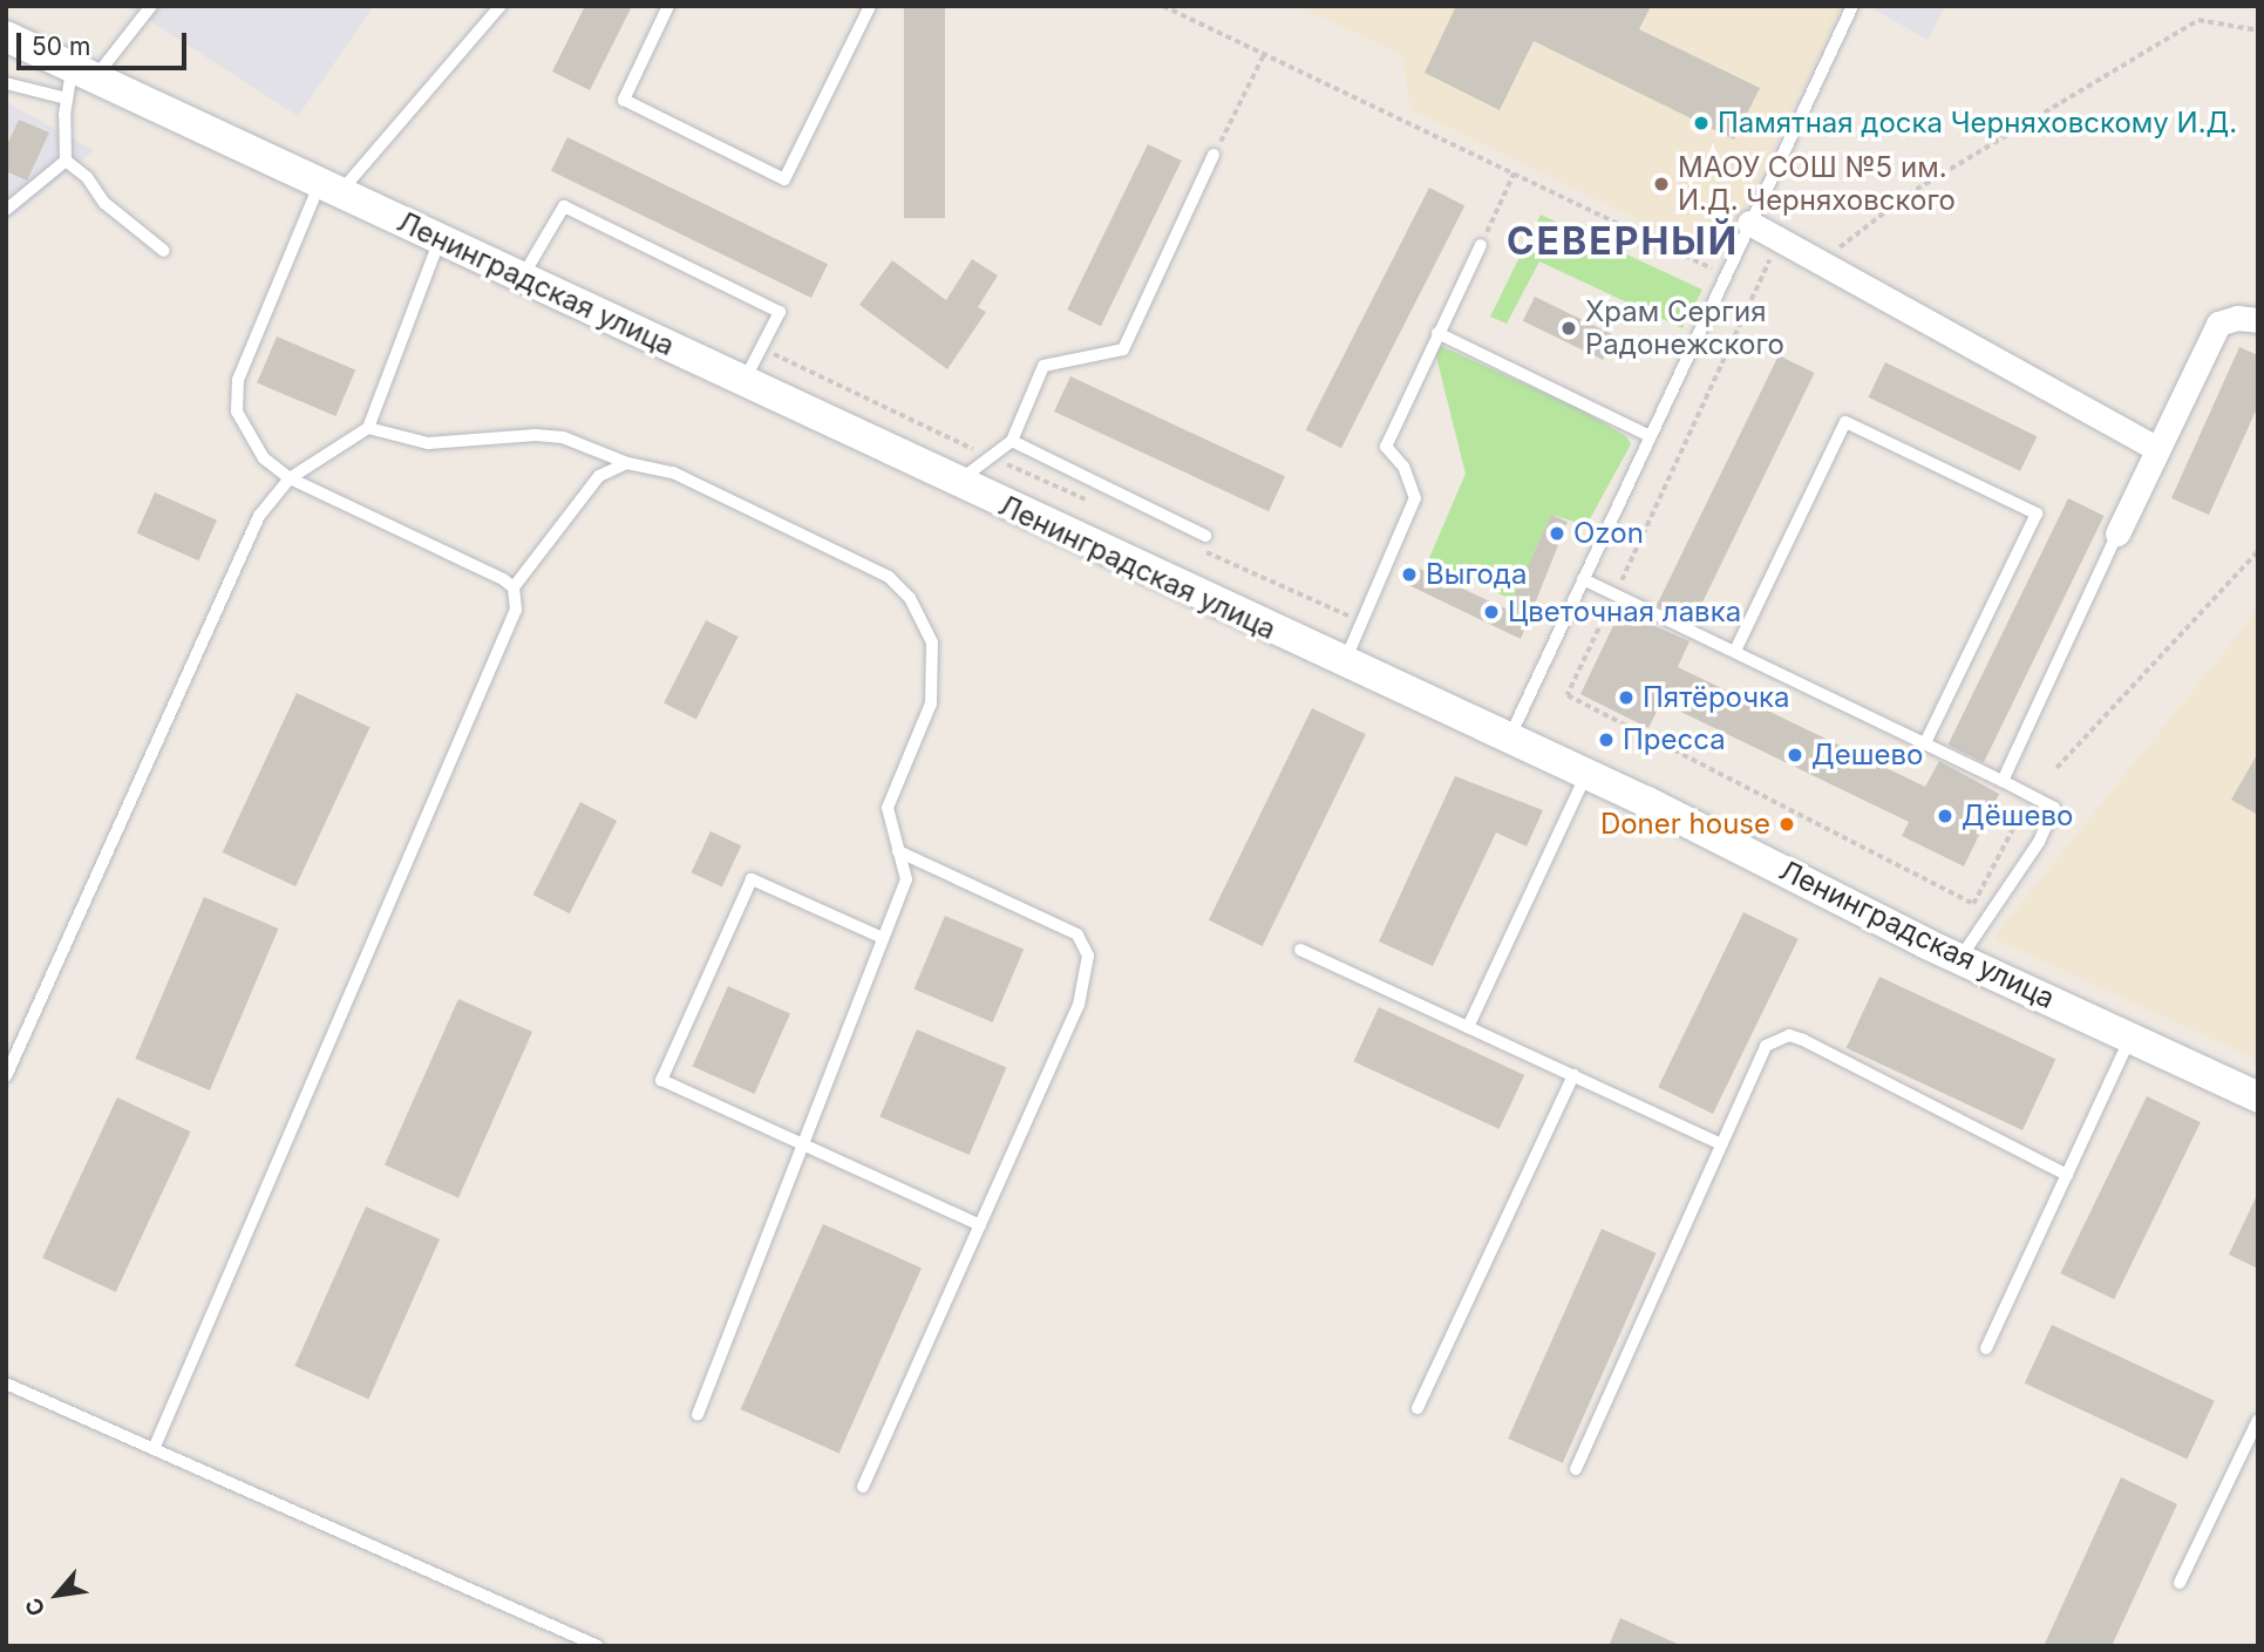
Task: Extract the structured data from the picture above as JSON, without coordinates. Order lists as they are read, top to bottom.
{
  "streets": {
    "street": ["Ленинградская улица"]
  },
  "districts": ["СЕВЕРНЫЙ"],
  "places": [
    "Памятная доска Черняховскому И.Д.",
    "МАОУ СОШ №5 им. И.Д. Черняховского",
    "Храм Сергия Радонежского",
    "Ozon",
    "Выгода",
    "Цветочная лавка",
    "Пятёрочка",
    "Пресса",
    "Дешево",
    "Дёшево",
    "Doner house"
  ],
  "scale_bar": "50 m",
  "north": "bottom left"
}
